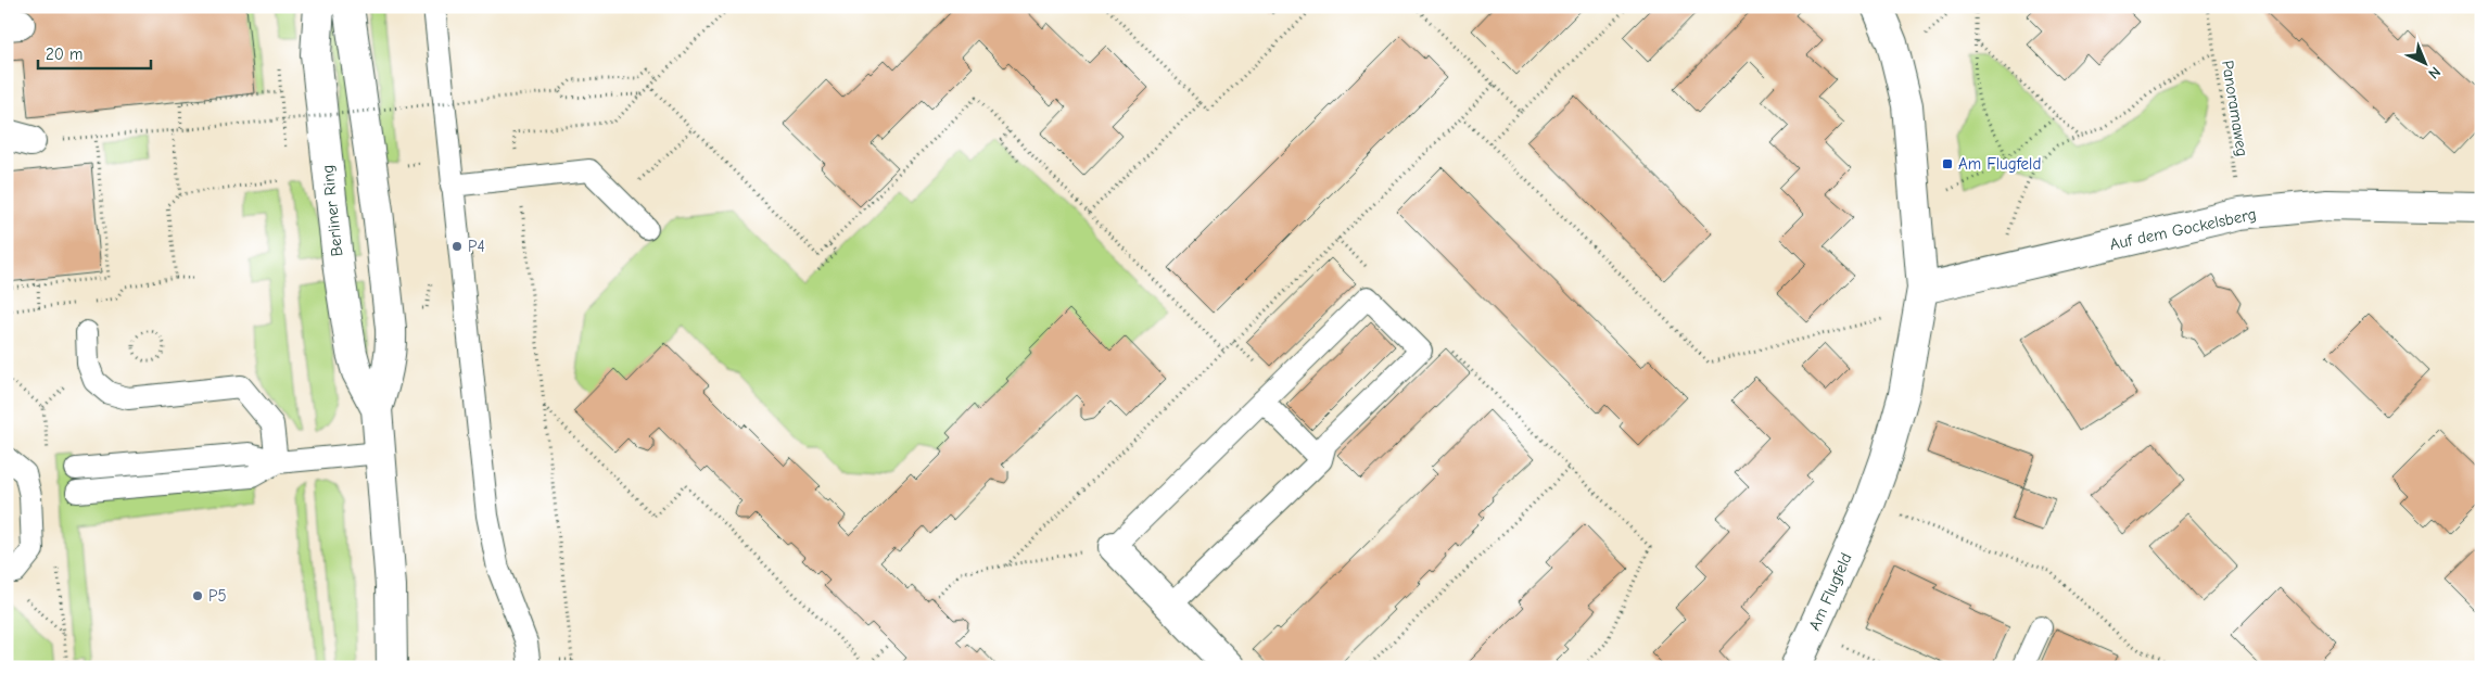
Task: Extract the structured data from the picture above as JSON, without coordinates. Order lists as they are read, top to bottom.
{
  "streets": {
    "street": ["Berliner Ring", "Auf dem Gockelsberg", "Am Flugfeld"],
    "path": ["Panoramaweg"]
  },
  "crossings": [
    ["Panoramaweg", "Auf dem Gockelsberg"],
    ["Auf dem Gockelsberg", "Am Flugfeld"]
  ],
  "places": {
    "transit": ["Am Flugfeld"],
    "other": ["P4", "P5"]
  },
  "scale_bar": "20 m",
  "north": "bottom right"
}
